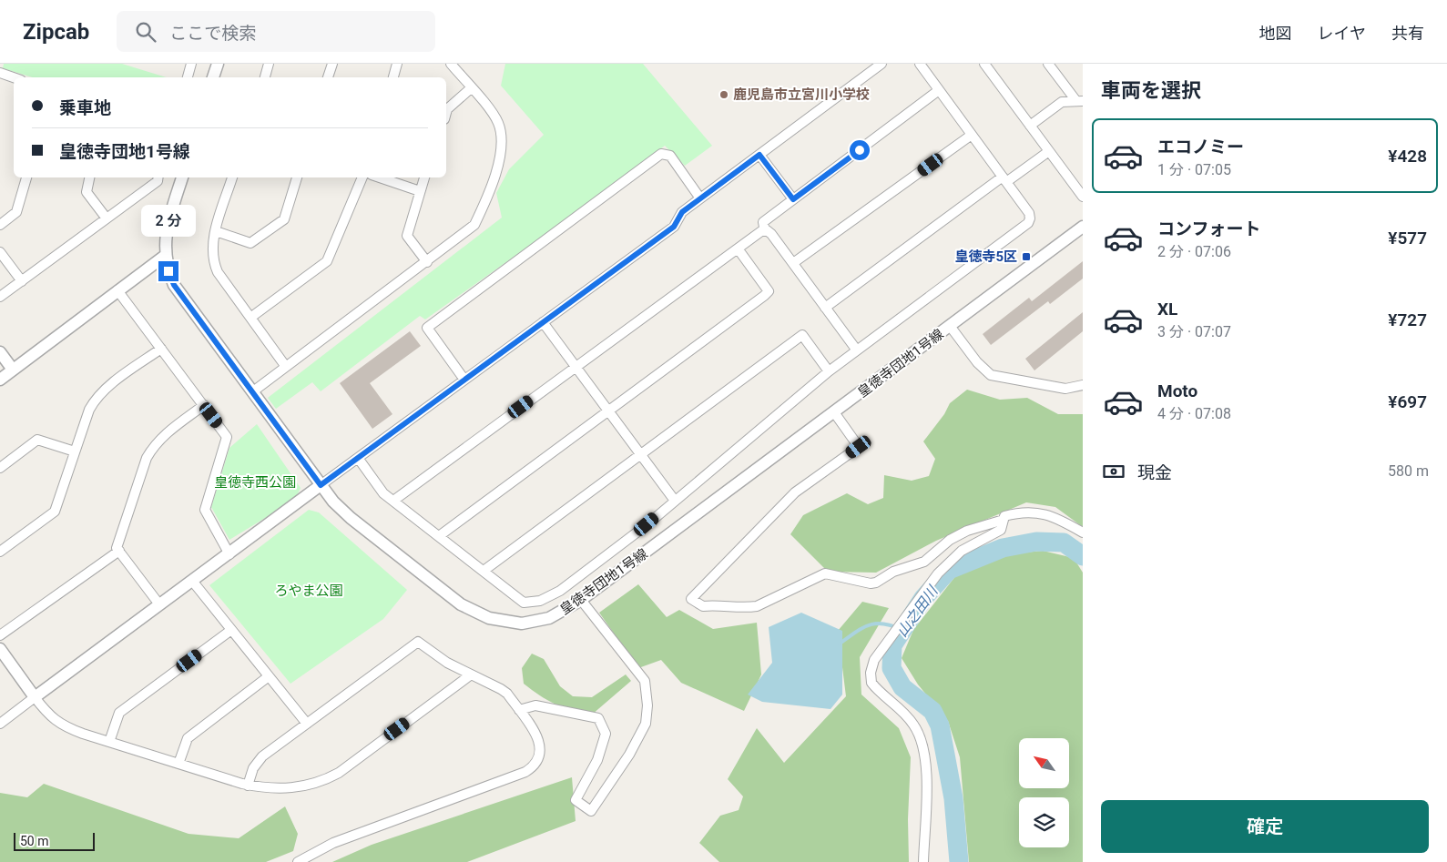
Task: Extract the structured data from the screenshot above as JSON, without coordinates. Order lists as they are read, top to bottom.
{
  "streets": {
    "street": ["皇徳寺団地1号線"]
  },
  "water": ["山之田川"],
  "parks": ["皇徳寺西公園", "ろやま公園"],
  "places": {
    "other": ["鹿児島市立宮川小学校"],
    "transit": ["皇徳寺5区"]
  },
  "scale_bar": "50 m",
  "north": "top left",
  "page": {
    "header": "Zipcab",
    "search": "ここで検索",
    "nav": ["地図", "レイヤ", "共有"],
    "heading": "車両を選択",
    "banner": ["乗車地", "皇徳寺団地1号線"],
    "list": [
      {
        "name": "エコノミー",
        "note": "1 分 · 07:05",
        "value": "¥428"
      },
      {
        "name": "コンフォート",
        "note": "2 分 · 07:06",
        "value": "¥577"
      },
      {
        "name": "XL",
        "note": "3 分 · 07:07",
        "value": "¥727"
      },
      {
        "name": "Moto",
        "note": "4 分 · 07:08",
        "value": "¥697"
      }
    ],
    "bubble": "2 分",
    "pay": ["現金", "580 m"],
    "buttons": "確定",
    "scale": "50 m"
  }
}
